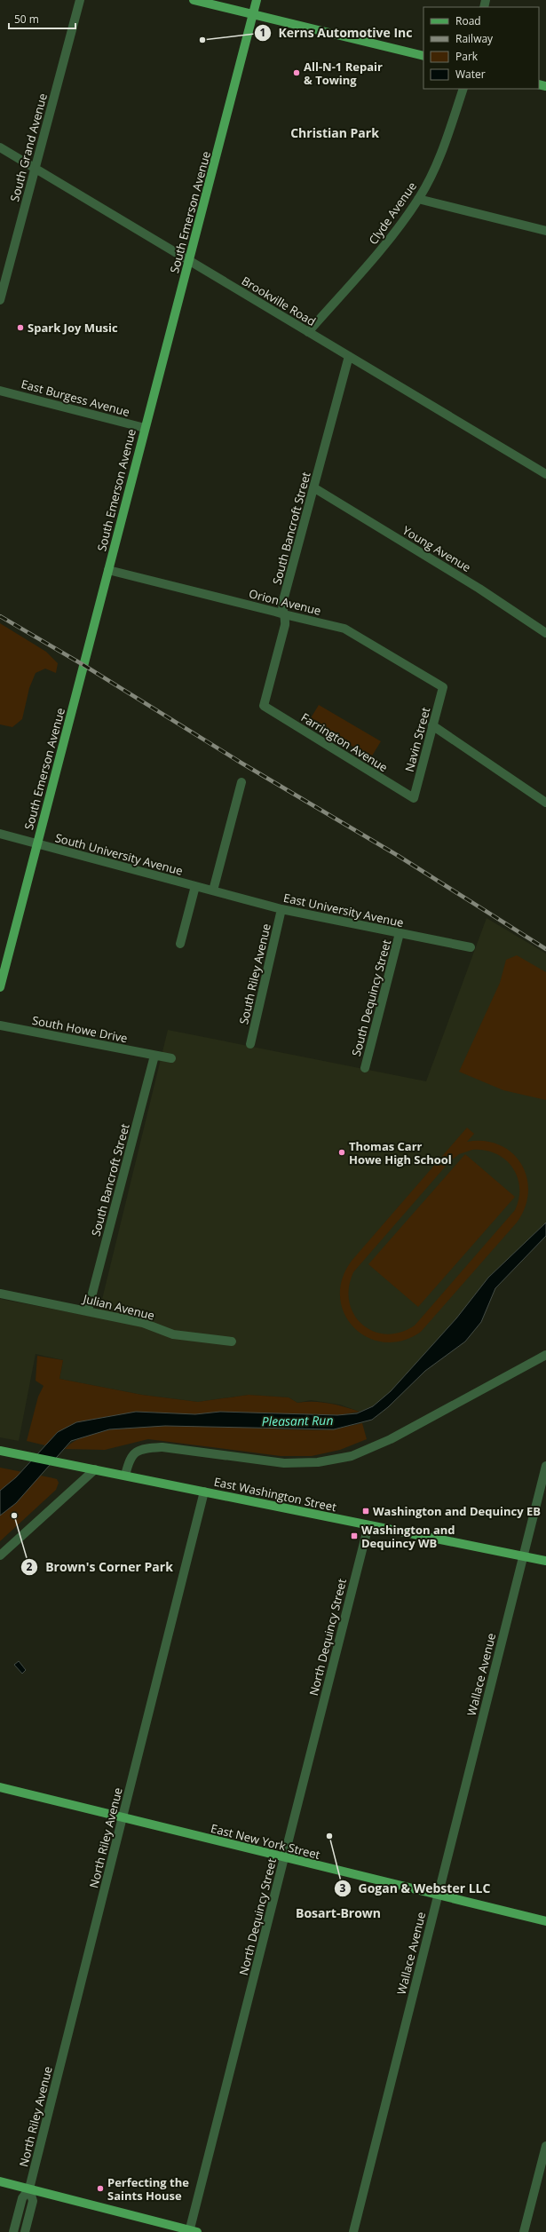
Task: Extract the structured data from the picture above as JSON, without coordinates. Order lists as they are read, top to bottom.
{
  "streets": {
    "main road": ["South Emerson Avenue", "East Washington Street", "East New York Street"],
    "street": [
      "South Grand Avenue",
      "Clyde Avenue",
      "Brookville Road",
      "East Burgess Avenue",
      "South Bancroft Street",
      "Young Avenue",
      "Orion Avenue",
      "Navin Street",
      "Farrington Avenue",
      "South University Avenue",
      "East University Avenue",
      "South Riley Avenue",
      "South Dequincy Street",
      "South Howe Drive",
      "Julian Avenue",
      "North Dequincy Street",
      "Wallace Avenue",
      "North Riley Avenue"
    ]
  },
  "crossings": [
    ["South Grand Avenue", "Brookville Road"],
    ["South Emerson Avenue", "Brookville Road"],
    ["South Emerson Avenue", "East Burgess Avenue"],
    ["South Emerson Avenue", "Orion Avenue"],
    ["South Emerson Avenue", "South University Avenue"],
    ["Clyde Avenue", "Brookville Road"],
    ["Brookville Road", "South Bancroft Street"],
    ["South Bancroft Street", "Young Avenue"],
    ["South Bancroft Street", "Orion Avenue"],
    ["South Bancroft Street", "Farrington Avenue"],
    ["South Bancroft Street", "South Howe Drive"],
    ["South Bancroft Street", "Julian Avenue"],
    ["Orion Avenue", "Navin Street"],
    ["Navin Street", "Farrington Avenue"],
    ["South University Avenue", "East University Avenue"],
    ["East University Avenue", "South Riley Avenue"],
    ["East University Avenue", "South Dequincy Street"],
    ["East Washington Street", "North Dequincy Street"],
    ["East Washington Street", "Wallace Avenue"],
    ["East Washington Street", "North Riley Avenue"],
    ["North Dequincy Street", "East New York Street"],
    ["Wallace Avenue", "East New York Street"],
    ["North Riley Avenue", "East New York Street"]
  ],
  "districts": ["Christian Park", "Bosart-Brown"],
  "water": ["Pleasant Run"],
  "places": {
    "other": [
      "Kerns Automotive Inc",
      "All-N-1 Repair & Towing",
      "Spark Joy Music",
      "Thomas Carr Howe High School",
      "Brown's Corner Park",
      "Gogan & Webster LLC",
      "Perfecting the Saints House"
    ],
    "transit": ["Washington and Dequincy EB", "Washington and Dequincy WB"]
  },
  "legend": [
    "Road",
    "Railway",
    "Park",
    "Water"
  ],
  "scale_bar": "50 m"
}
